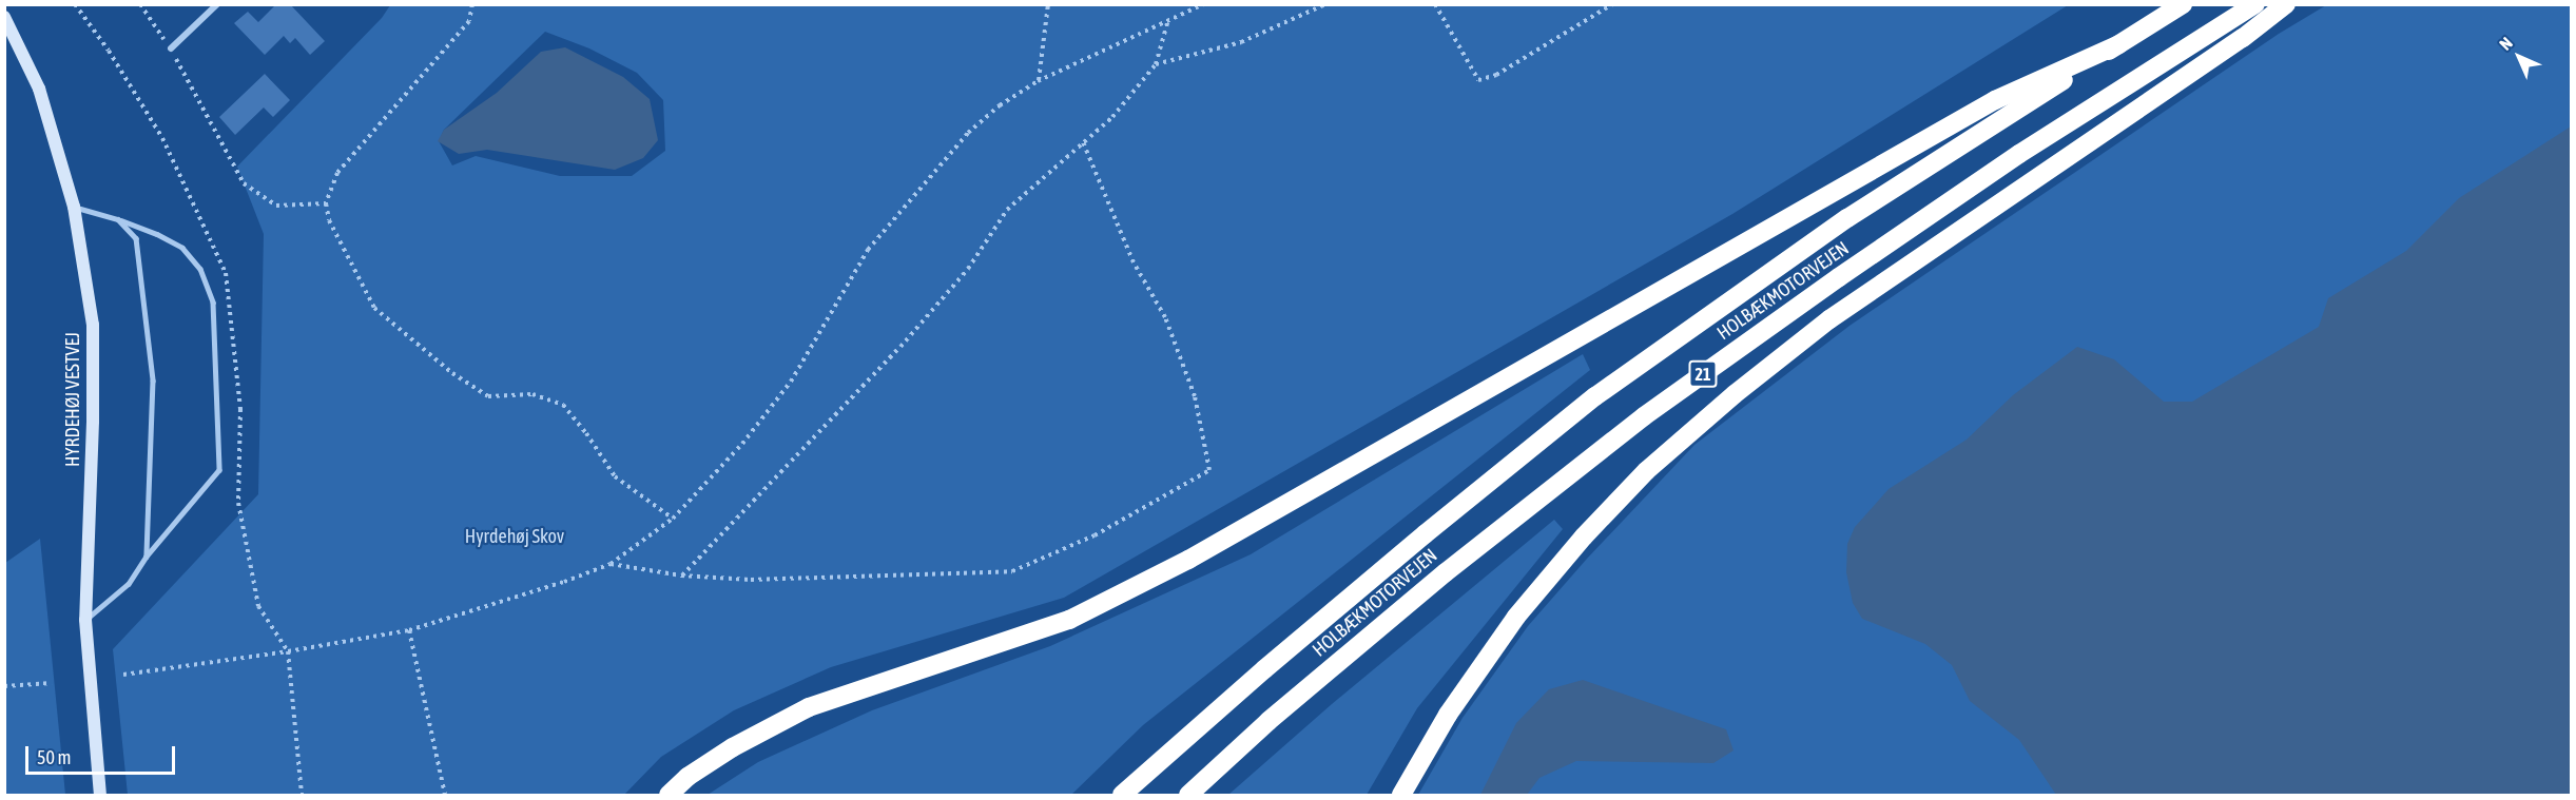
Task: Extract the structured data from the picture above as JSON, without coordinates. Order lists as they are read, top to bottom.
{
  "streets": {
    "highway": ["HOLBÆKMOTORVEJEN", "21"],
    "street": ["HYRDEHØJ VESTVEJ"]
  },
  "parks": ["Hyrdehøj Skov"],
  "scale_bar": "50 m",
  "north": "top left"
}
